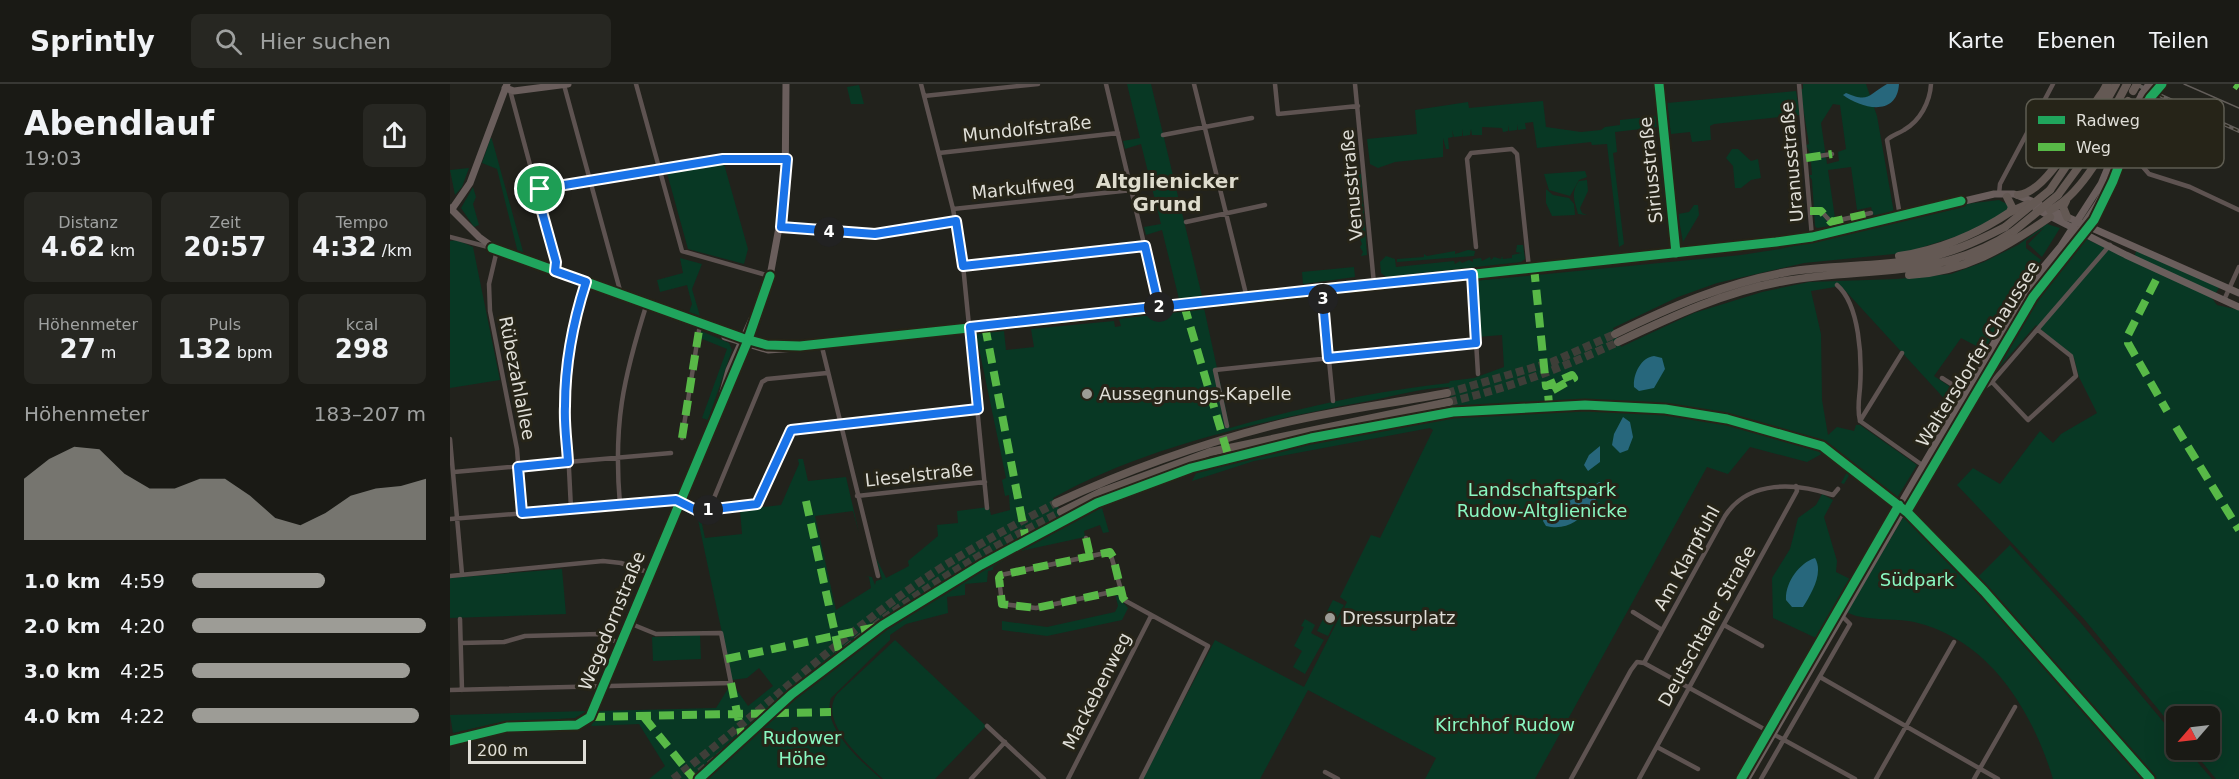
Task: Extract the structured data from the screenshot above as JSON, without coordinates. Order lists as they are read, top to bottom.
{
  "streets": {
    "main road": ["Siriusstraße", "Waltersdorfer Chaussee", "Wegedornstraße"],
    "street": [
      "Mundolfstraße",
      "Uranusstraße",
      "Venusstraße",
      "Markulfweg",
      "Rübezahlallee",
      "Lieselstraße",
      "Am Klarpfuhl",
      "Deutschtaler Straße",
      "Mackebenweg"
    ]
  },
  "crossings": [
    ["Am Klarpfuhl", "Deutschtaler Straße"]
  ],
  "districts": ["Altglienicker Grund"],
  "parks": [
    "Landschaftspark Rudow-Altglienicke",
    "Südpark",
    "Kirchhof Rudow",
    "Rudower Höhe"
  ],
  "places": ["Aussegnungs-Kapelle", "Dressurplatz"],
  "legend": ["Radweg", "Weg"],
  "scale_bar": "200 m",
  "north": "bottom left",
  "page": {
    "header": "Sprintly",
    "search": "Hier suchen",
    "nav": ["Karte", "Ebenen", "Teilen"],
    "heading": ["Abendlauf", "19:03"],
    "stats": [
      ["Distanz", "4.62 km"],
      ["Zeit", "20:57"],
      ["Tempo", "4:32 /km"],
      ["Höhenmeter", "27 m"],
      ["Puls", "132 bpm"],
      ["kcal", "298"]
    ],
    "pins": [
      "4",
      "3",
      "2",
      "1"
    ],
    "chart": ["Höhenmeter", "183–207 m"],
    "list": [
      {
        "name": "1.0 km",
        "note": "4:59"
      },
      {
        "name": "2.0 km",
        "note": "4:20"
      },
      {
        "name": "3.0 km",
        "note": "4:25"
      },
      {
        "name": "4.0 km",
        "note": "4:22"
      }
    ],
    "scale": "200 m"
  }
}
